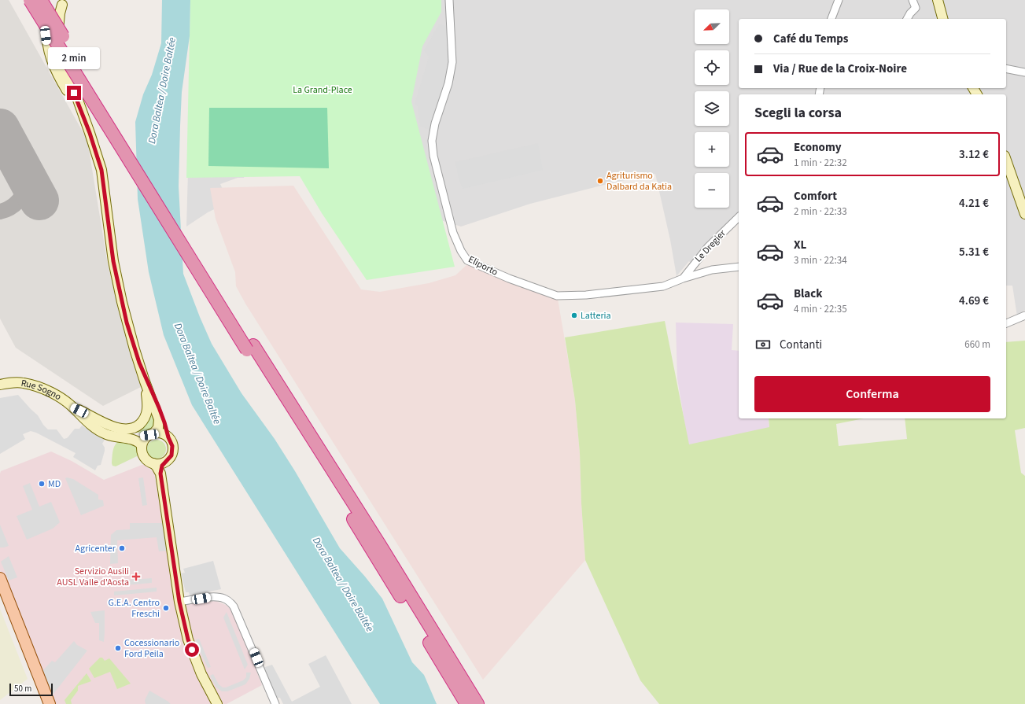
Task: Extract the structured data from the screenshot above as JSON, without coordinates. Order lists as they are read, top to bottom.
{
  "streets": {
    "street": ["Le Dregier", "Eliporto", "Rue Sogno"]
  },
  "crossings": [
    ["Le Dregier", "Eliporto"]
  ],
  "water": ["Dora Baltea / Doire Baltée"],
  "parks": ["La Grand-Place"],
  "places": {
    "other": [
      "Agriturismo Dalbard da Katia",
      "Latteria",
      "MD",
      "Agricenter",
      "G.E.A. Centro Freschi",
      "Cocessionario Ford Peila"
    ],
    "health": ["Servizio Ausili AUSL Valle d'Aosta"]
  },
  "scale_bar": "50 m",
  "north": "bottom left",
  "page": {
    "map_buttons": ["+", "−"],
    "banner": ["Café du Temps", "Via / Rue de la Croix-Noire"],
    "bubble": "2 min",
    "heading": "Scegli la corsa",
    "list": [
      {
        "name": "Economy",
        "note": "1 min · 22:32",
        "value": "3.12 €"
      },
      {
        "name": "Comfort",
        "note": "2 min · 22:33",
        "value": "4.21 €"
      },
      {
        "name": "XL",
        "note": "3 min · 22:34",
        "value": "5.31 €"
      },
      {
        "name": "Black",
        "note": "4 min · 22:35",
        "value": "4.69 €"
      }
    ],
    "pay": ["Contanti", "660 m"],
    "buttons": "Conferma",
    "scale": "50 m"
  }
}
